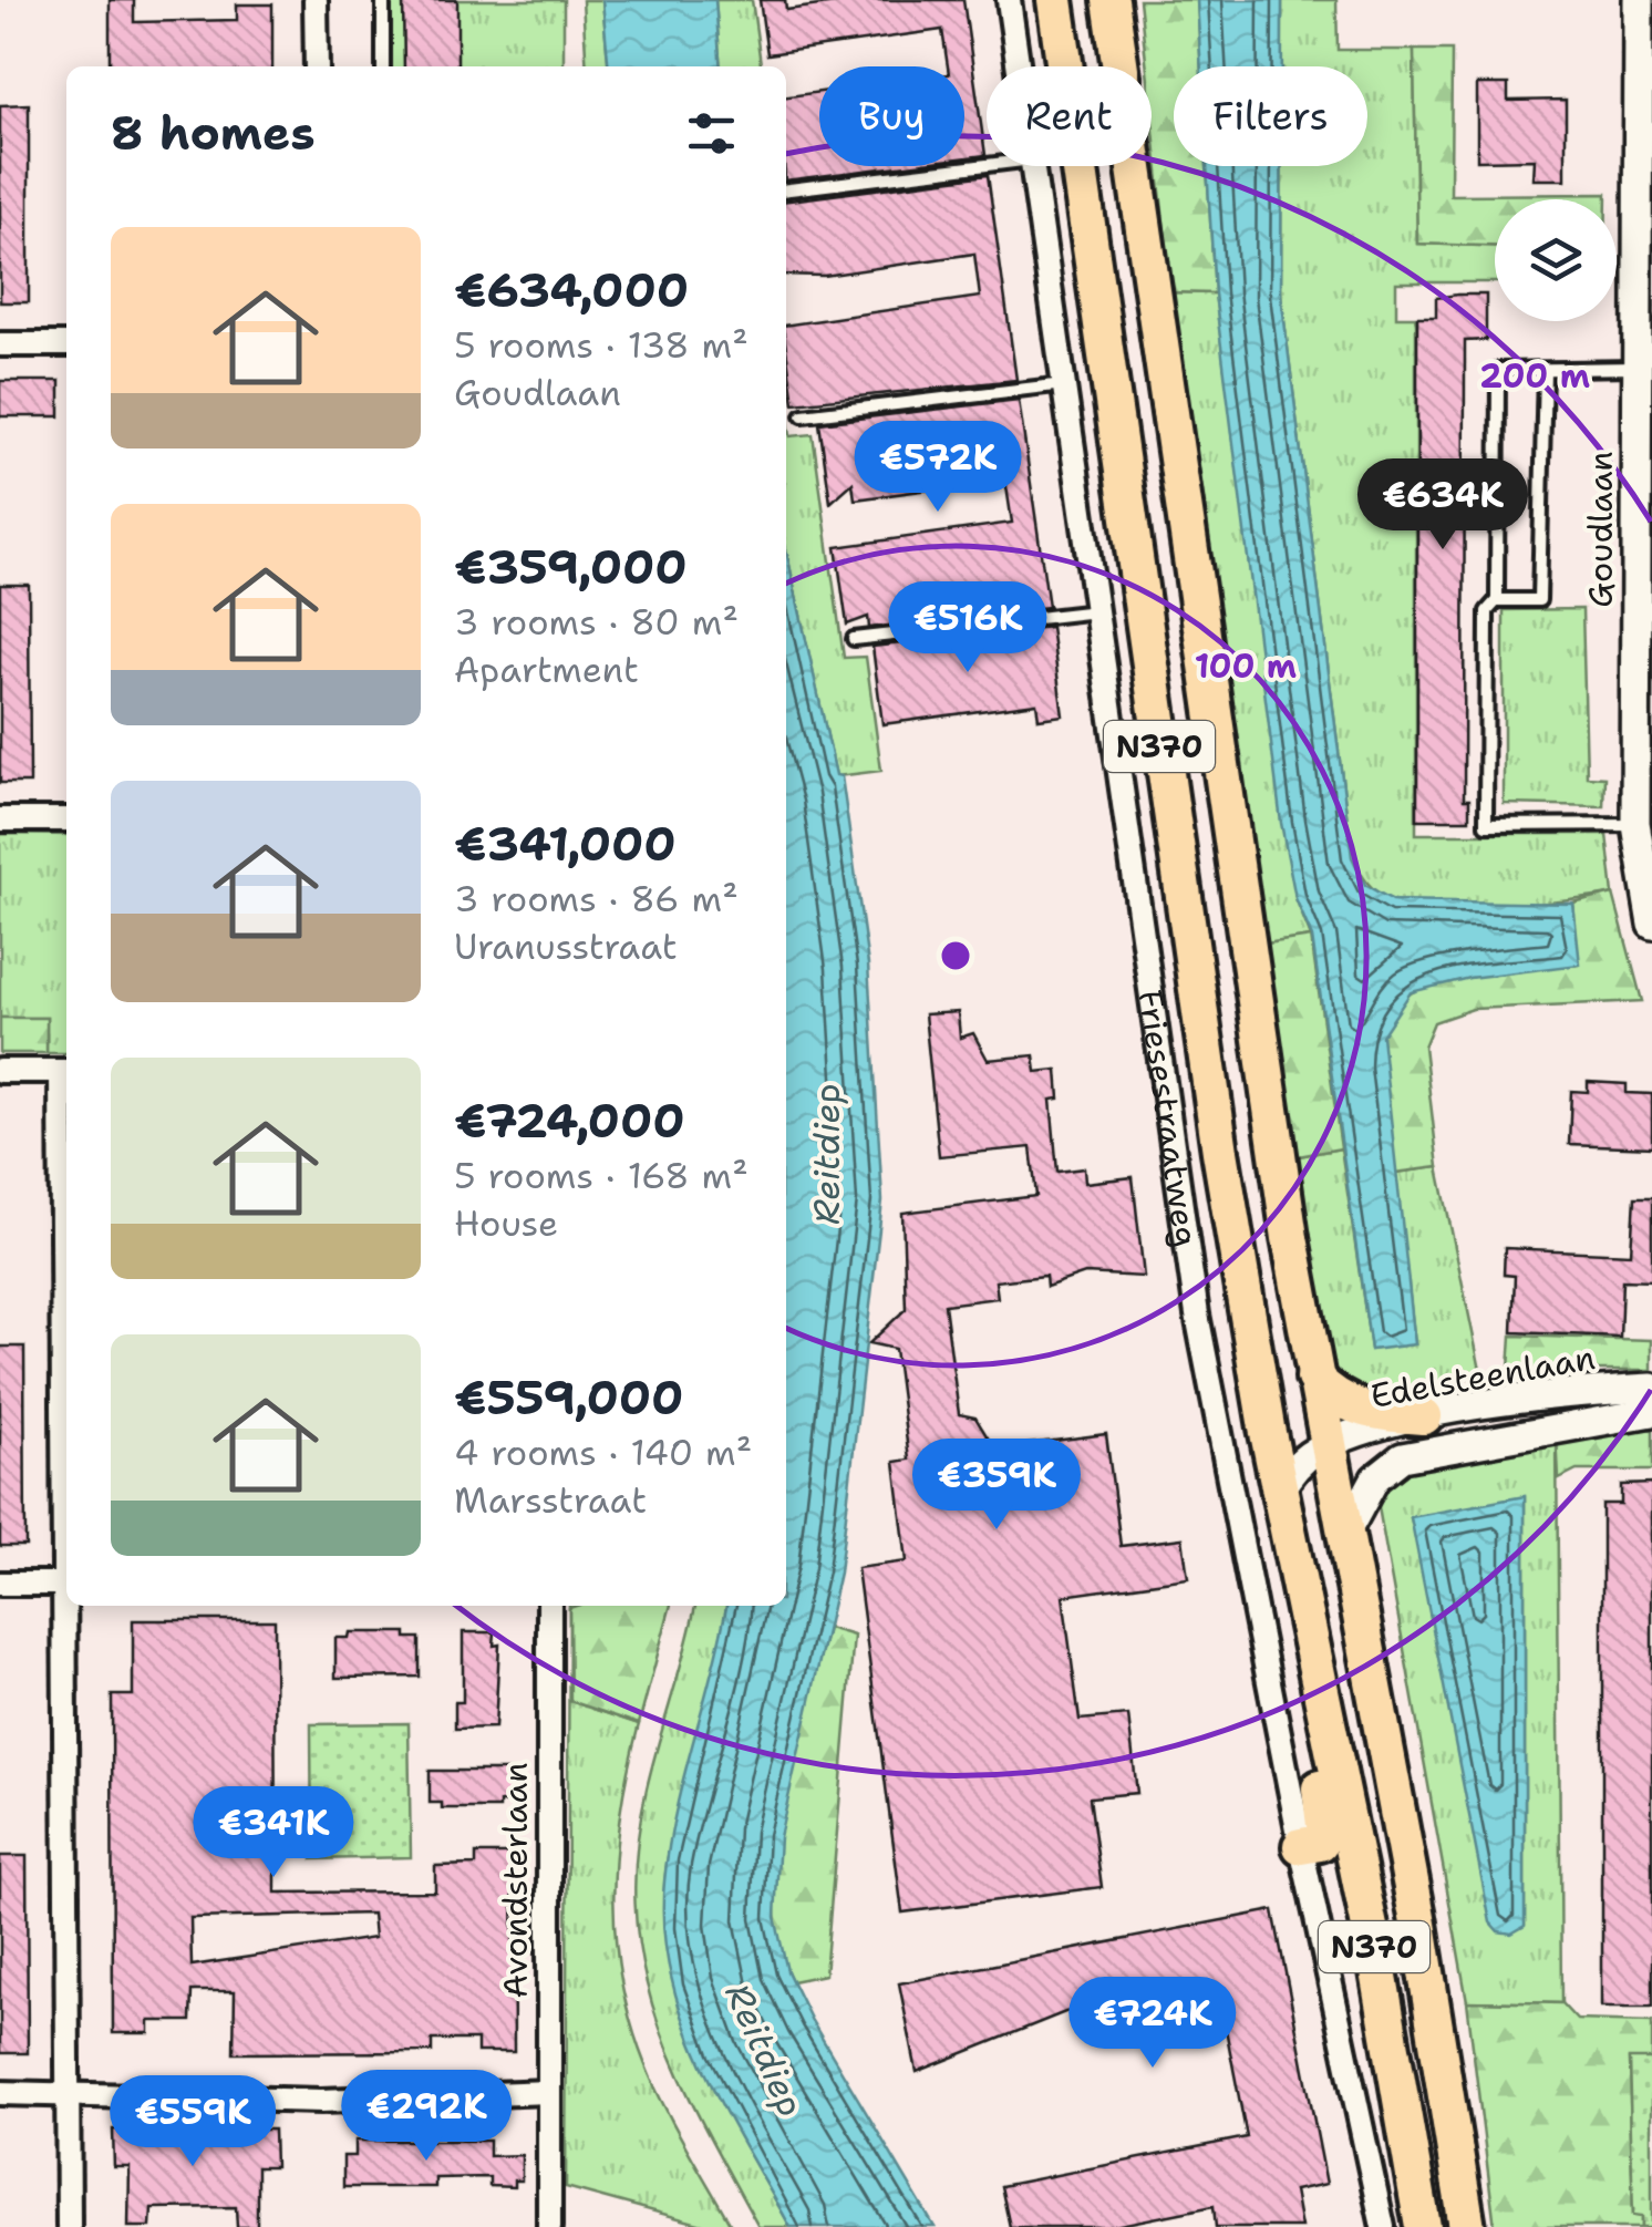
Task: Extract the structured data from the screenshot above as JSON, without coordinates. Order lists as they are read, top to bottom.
{
  "streets": {
    "highway": ["N370", "Friesestraatweg"],
    "street": ["Goudlaan", "Edelsteenlaan", "Avondsterlaan"]
  },
  "crossings": [
    ["N370", "Edelsteenlaan"],
    ["Friesestraatweg", "Edelsteenlaan"]
  ],
  "water": ["Reitdiep"],
  "page": {
    "chip": ["Buy", "Rent", "Filters"],
    "heading": "8 homes",
    "list": [
      {
        "name": "€634,000",
        "note": "5 rooms · 138 m² · Goudlaan"
      },
      {
        "name": "€359,000",
        "note": "3 rooms · 80 m² · Apartment"
      },
      {
        "name": "€341,000",
        "note": "3 rooms · 86 m² · Uranusstraat"
      },
      {
        "name": "€724,000",
        "note": "5 rooms · 168 m² · House"
      },
      {
        "name": "€559,000",
        "note": "4 rooms · 140 m² · Marsstraat"
      }
    ],
    "price": [
      "€572K",
      "€634K",
      "€516K",
      "€359K",
      "€341K",
      "€724K",
      "€292K",
      "€559K"
    ]
  },
  "rings": ["200 m", "100 m"]
}
